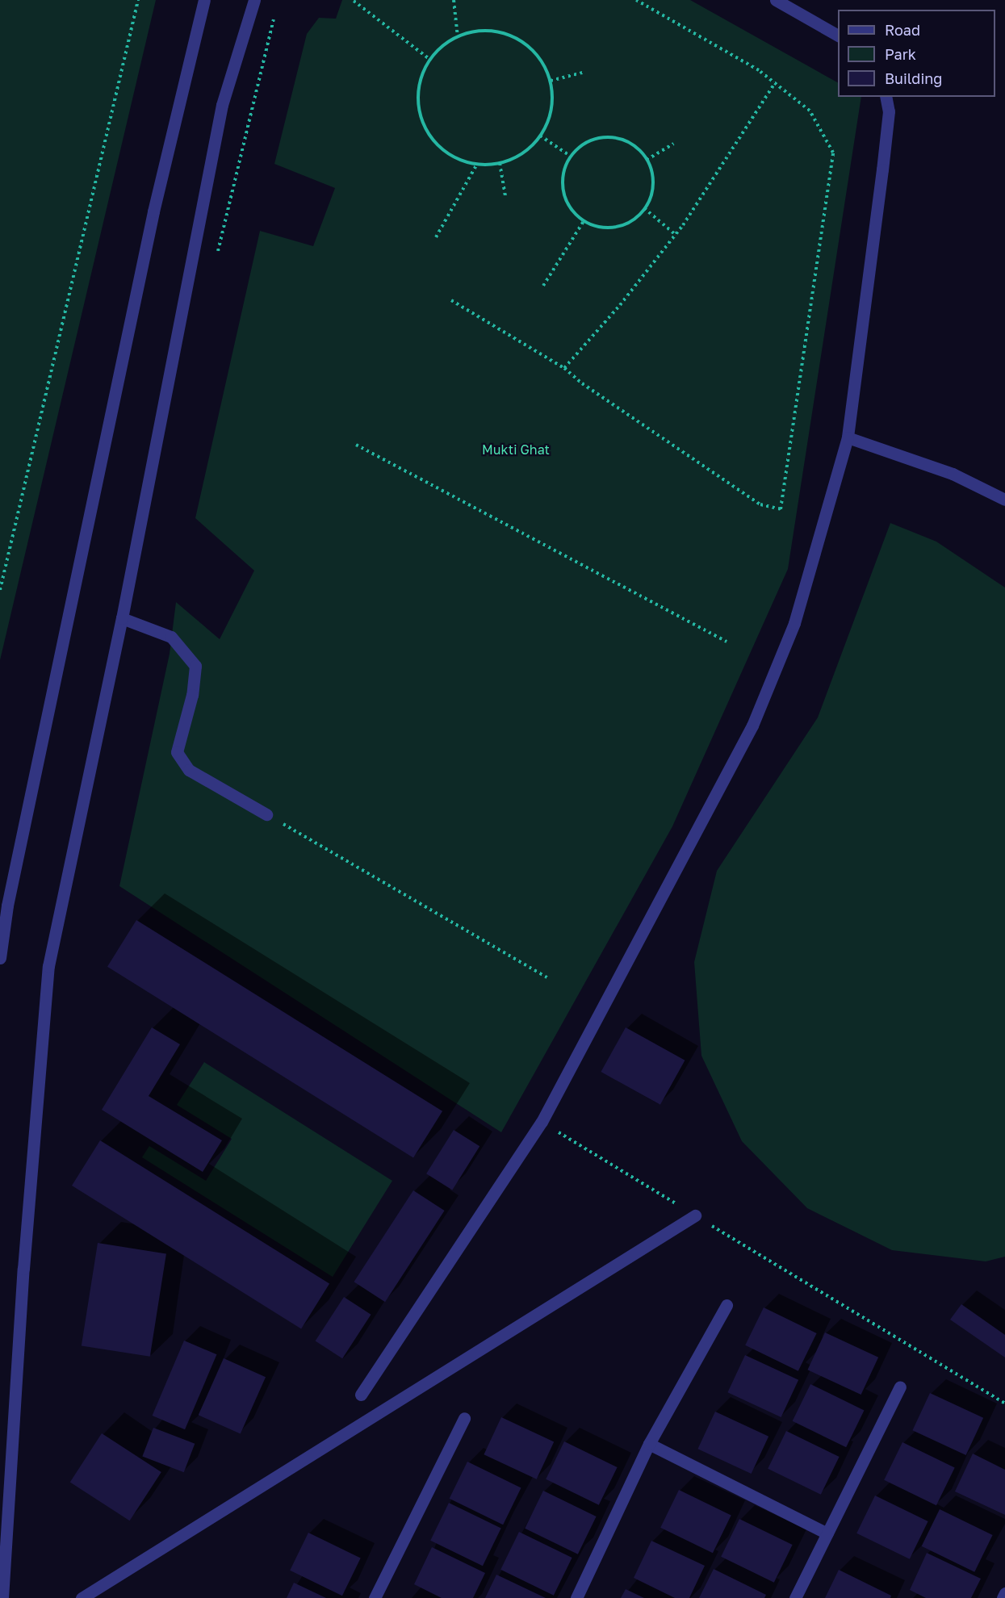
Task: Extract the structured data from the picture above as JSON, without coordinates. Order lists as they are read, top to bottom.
{
  "parks": ["Mukti Ghat"],
  "legend": ["Road", "Park", "Building"]
}
